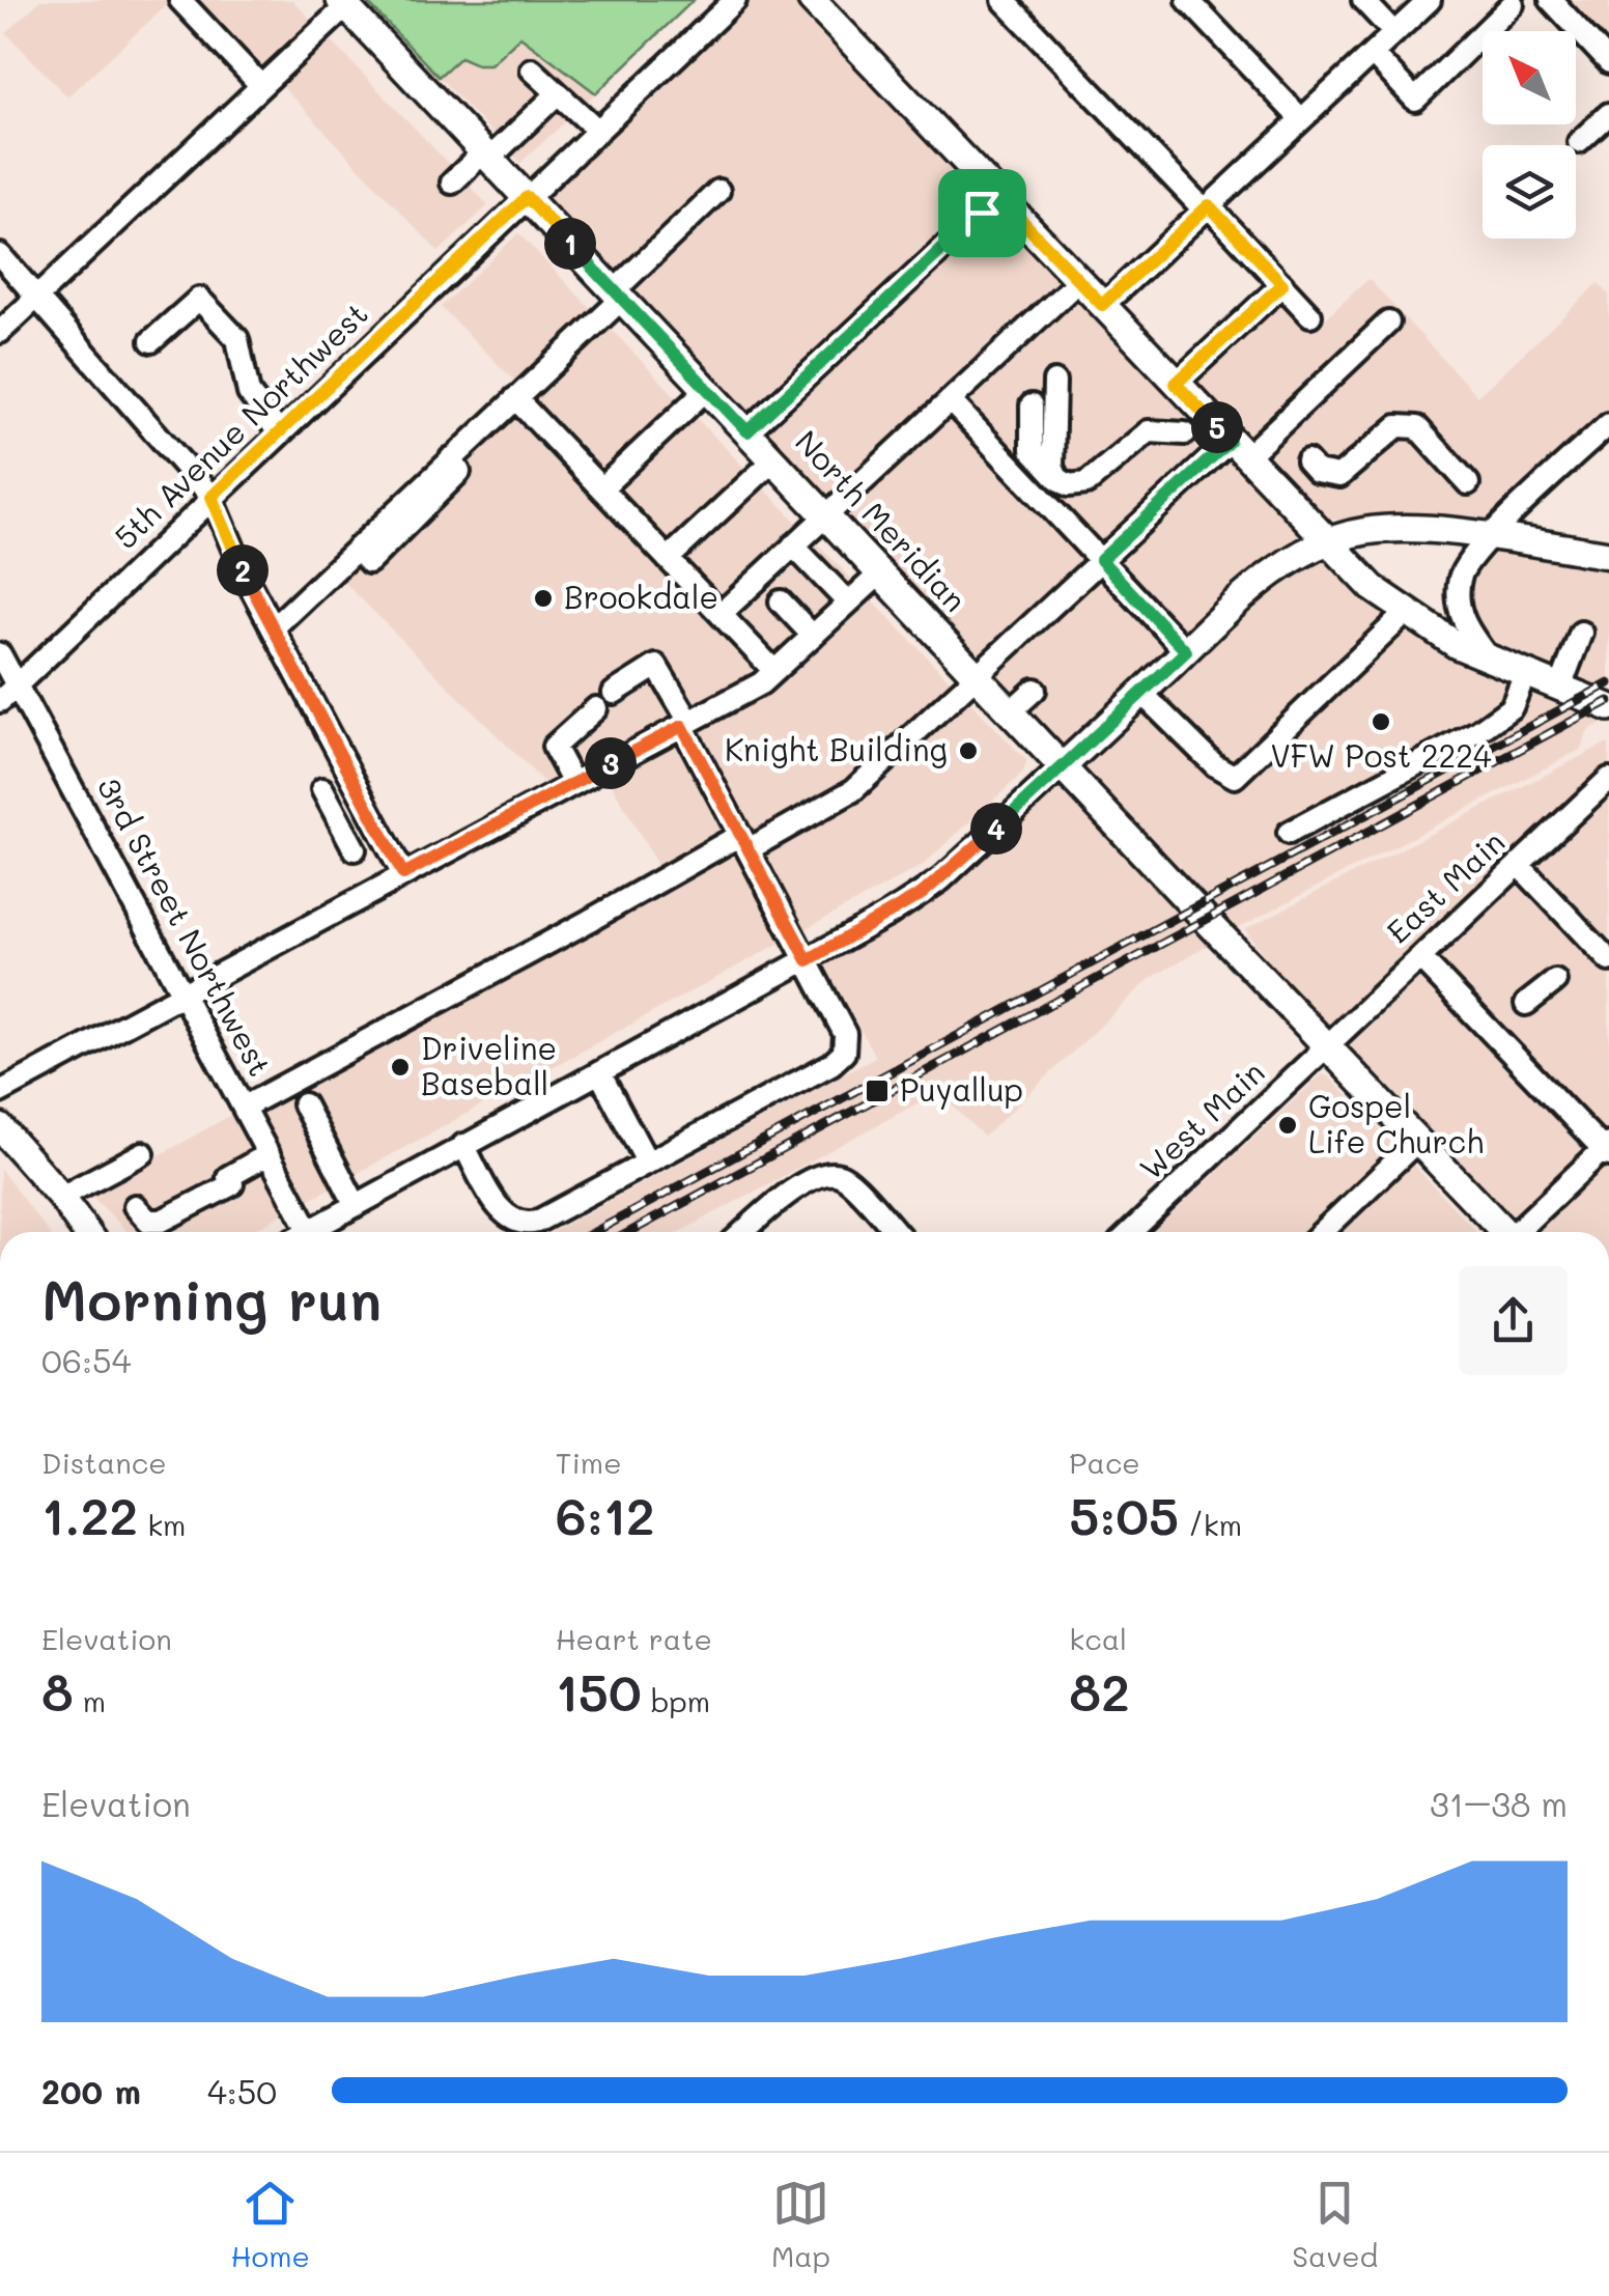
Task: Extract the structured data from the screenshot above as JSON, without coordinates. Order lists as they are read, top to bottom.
{
  "streets": {
    "main road": ["North Meridian"],
    "street": [
      "5th Avenue Northwest",
      "East Main",
      "3rd Street Northwest",
      "West Main"
    ]
  },
  "crossings": [
    ["5th Avenue Northwest", "North Meridian"],
    ["5th Avenue Northwest", "3rd Street Northwest"],
    ["North Meridian", "East Main"],
    ["North Meridian", "West Main"],
    ["East Main", "West Main"]
  ],
  "places": {
    "other": [
      "Brookdale",
      "VFW Post 2224",
      "Knight Building",
      "Driveline Baseball",
      "Gospel Life Church"
    ],
    "transit": ["Puyallup"]
  },
  "north": "top left",
  "page": {
    "pins": [
      "1",
      "5",
      "2",
      "3",
      "4"
    ],
    "heading": ["Morning run", "06:54"],
    "stats": [
      ["Distance", "1.22 km"],
      ["Time", "6:12"],
      ["Pace", "5:05 /km"],
      ["Elevation", "8 m"],
      ["Heart rate", "150 bpm"],
      ["kcal", "82"]
    ],
    "chart": ["Elevation", "31–38 m"],
    "list": [
      {
        "name": "200 m",
        "note": "4:50"
      }
    ],
    "tabs": ["Home", "Map", "Saved"]
  }
}
